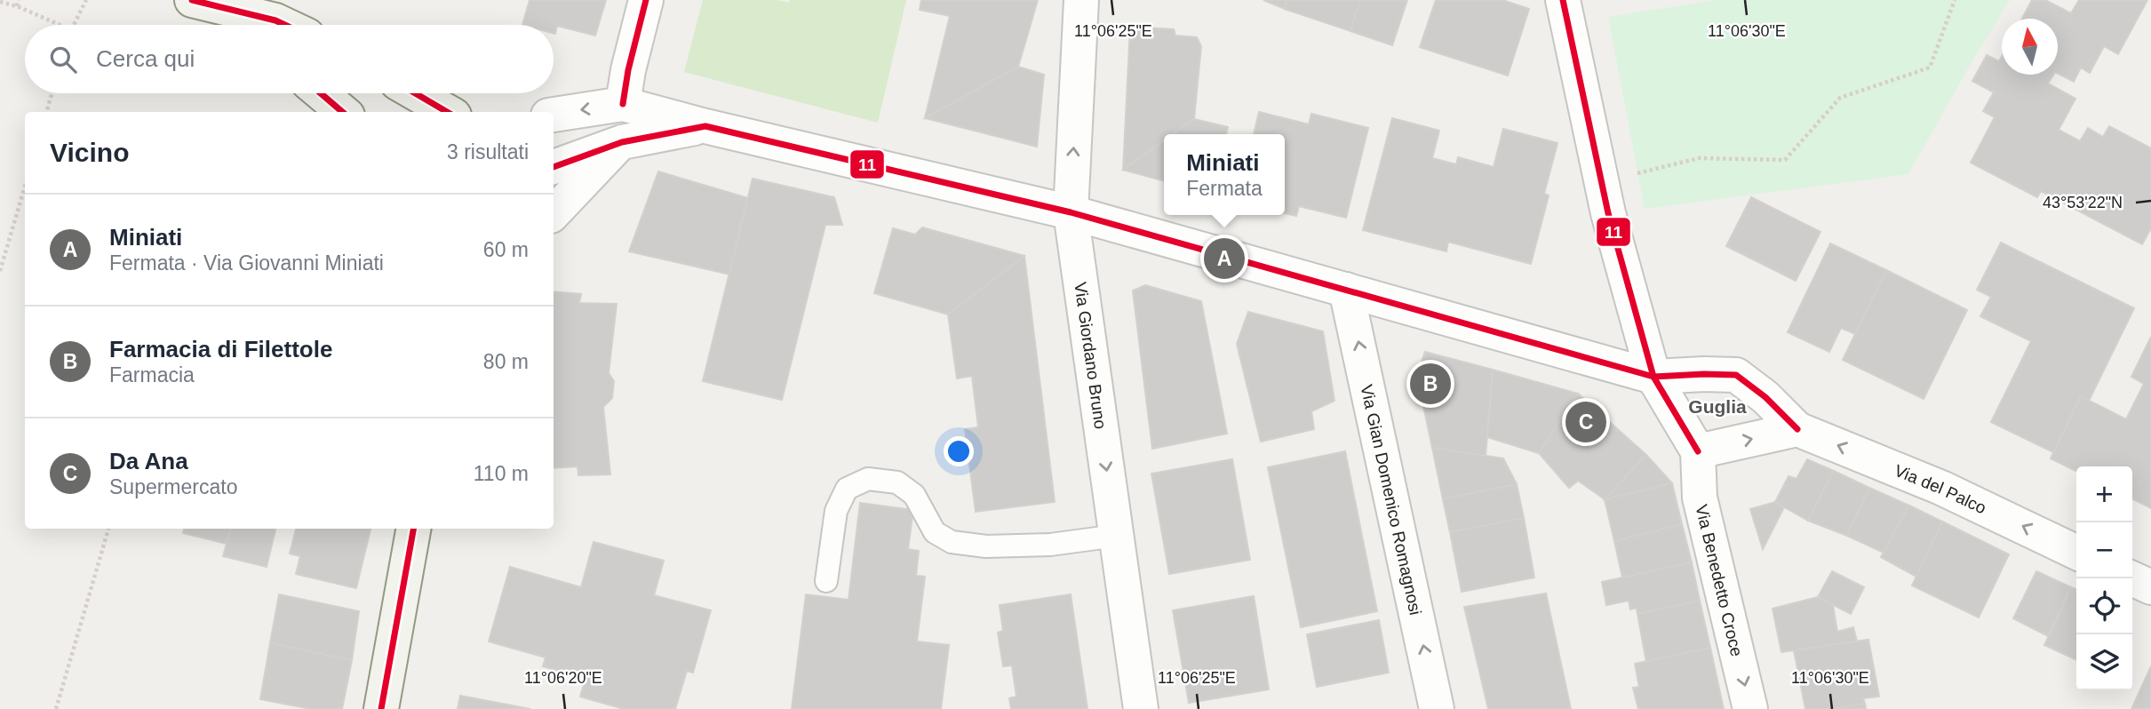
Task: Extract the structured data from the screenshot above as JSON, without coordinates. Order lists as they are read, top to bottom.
{
  "streets": {
    "street": [
      "Via Giordano Bruno",
      "Via del Palco",
      "Via Gian Domenico Romagnosi",
      "Via Benedetto Croce"
    ]
  },
  "crossings": [
    ["Via Giordano Bruno", "Via del Palco"],
    ["Via del Palco", "Via Gian Domenico Romagnosi"]
  ],
  "one_way": ["Via Benedetto Croce"],
  "districts": ["Guglia"],
  "lines": ["transit line 11"],
  "north": "top",
  "page": {
    "search": "Cerca qui",
    "heading": ["Vicino", "3 risultati"],
    "popup": ["Miniati", "Fermata"],
    "list": [
      {
        "mark": "A",
        "name": "Miniati",
        "note": "Fermata · Via Giovanni Miniati",
        "value": "60 m"
      },
      {
        "mark": "B",
        "name": "Farmacia di Filettole",
        "note": "Farmacia",
        "value": "80 m"
      },
      {
        "mark": "C",
        "name": "Da Ana",
        "note": "Supermercato",
        "value": "110 m"
      }
    ],
    "pins": ["A", "B", "C"],
    "map_buttons": ["+", "−"]
  },
  "coordinates": [
    "11°06'25\"E",
    "11°06'30\"E",
    "43°53'22\"N",
    "11°06'20\"E"
  ]
}
